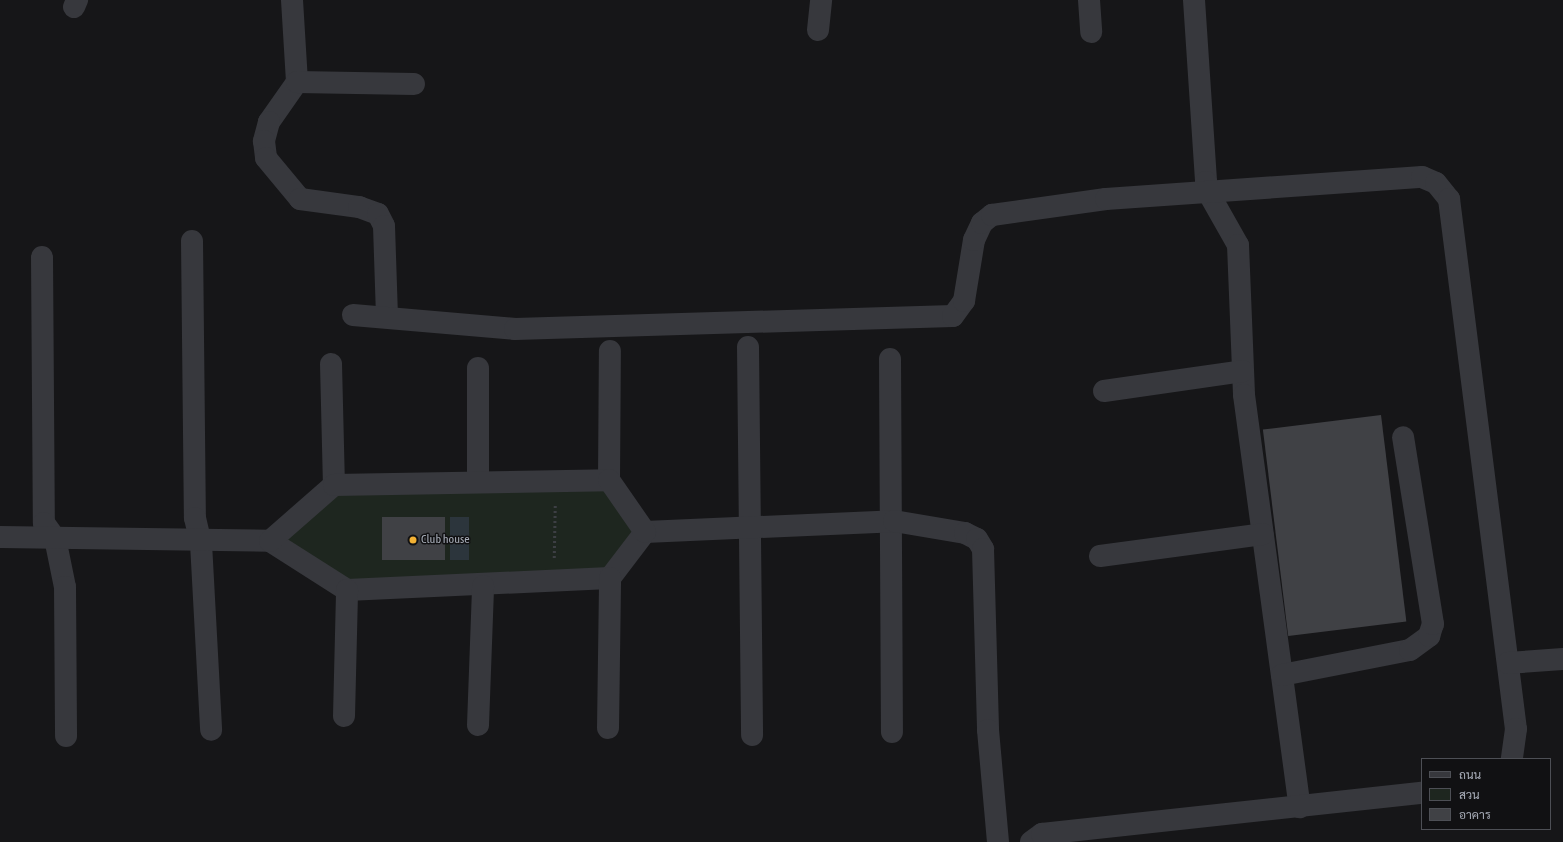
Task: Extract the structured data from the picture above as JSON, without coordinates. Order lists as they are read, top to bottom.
{
  "places": ["Club house"],
  "legend": ["ถนน", "สวน", "อาคาร"]
}
